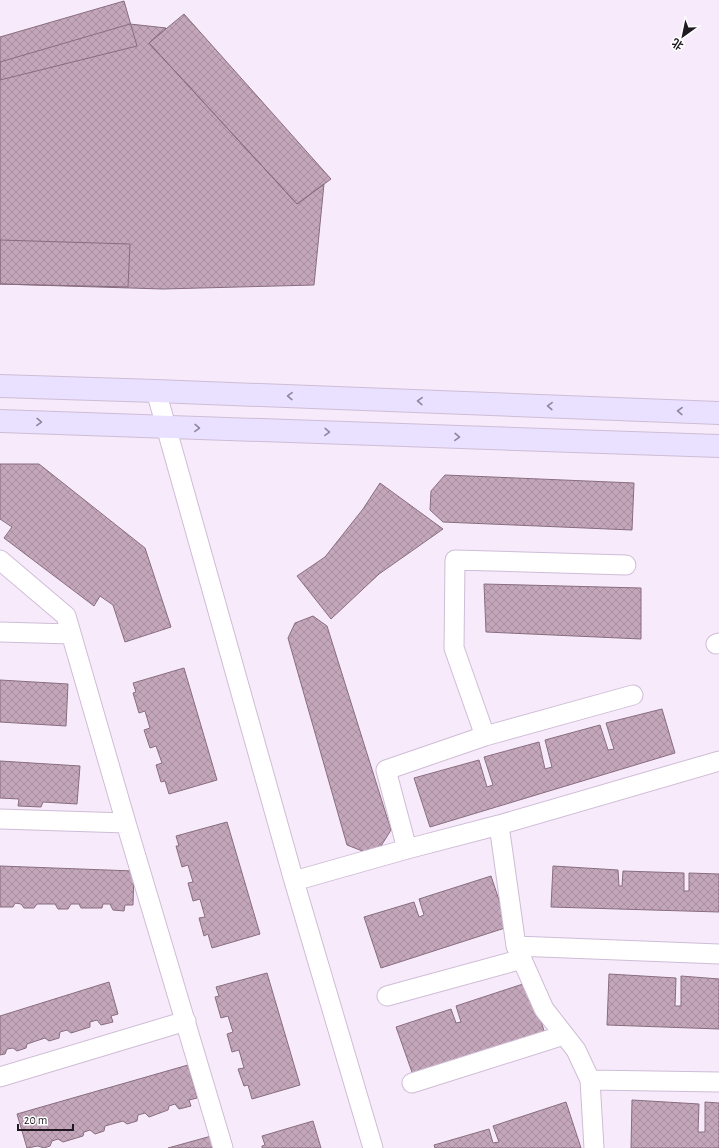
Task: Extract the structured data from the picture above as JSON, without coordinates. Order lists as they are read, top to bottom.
{
  "scale_bar": "20 m",
  "north": "bottom left"
}
